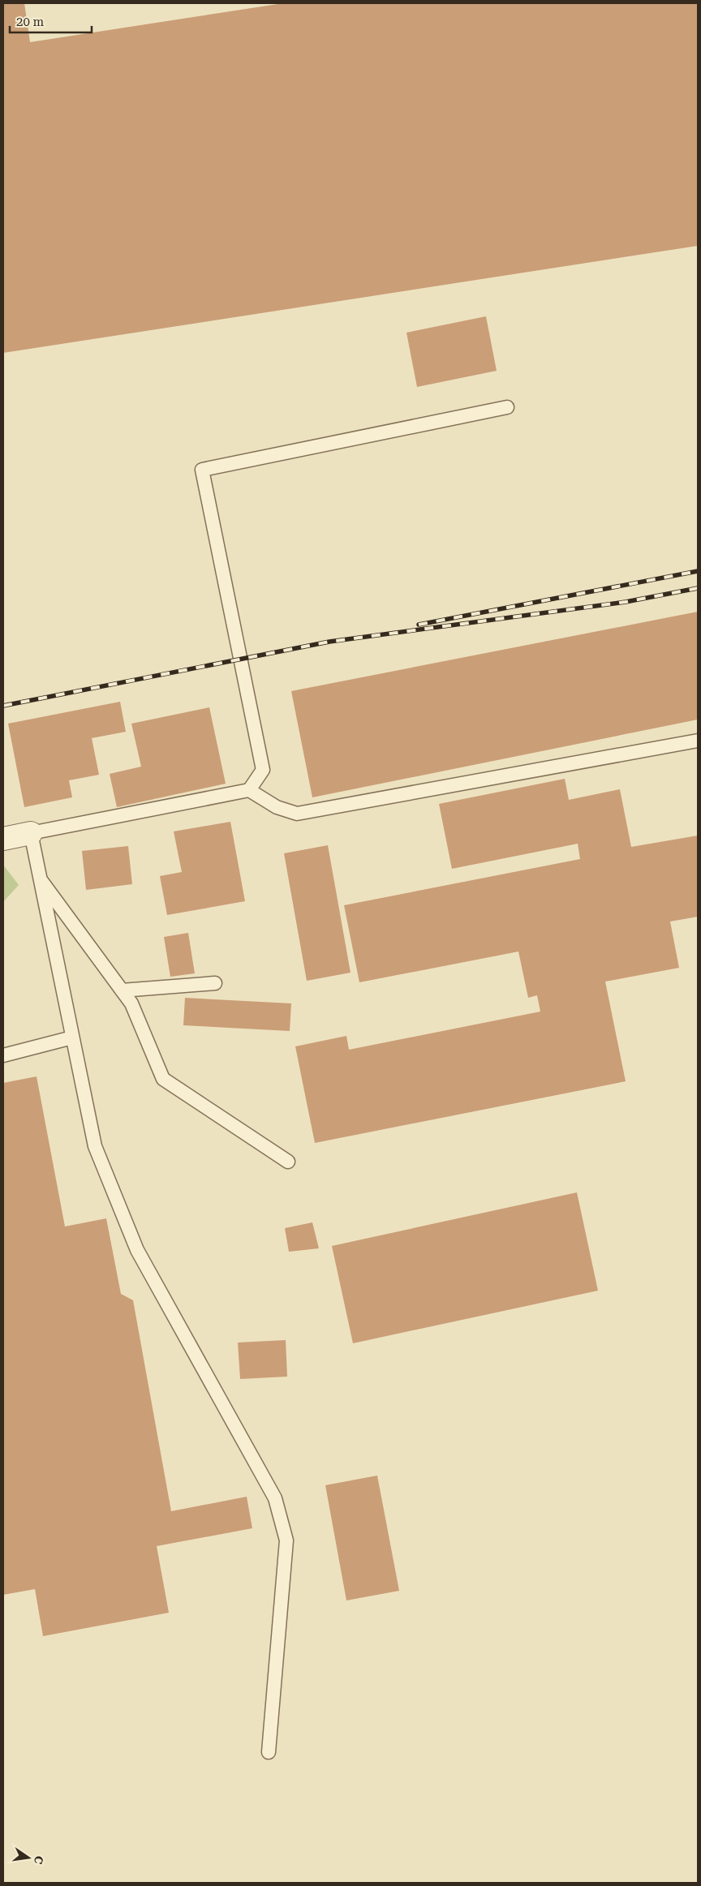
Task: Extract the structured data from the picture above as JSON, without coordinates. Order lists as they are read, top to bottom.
{
  "scale_bar": "20 m",
  "north": "right"
}
